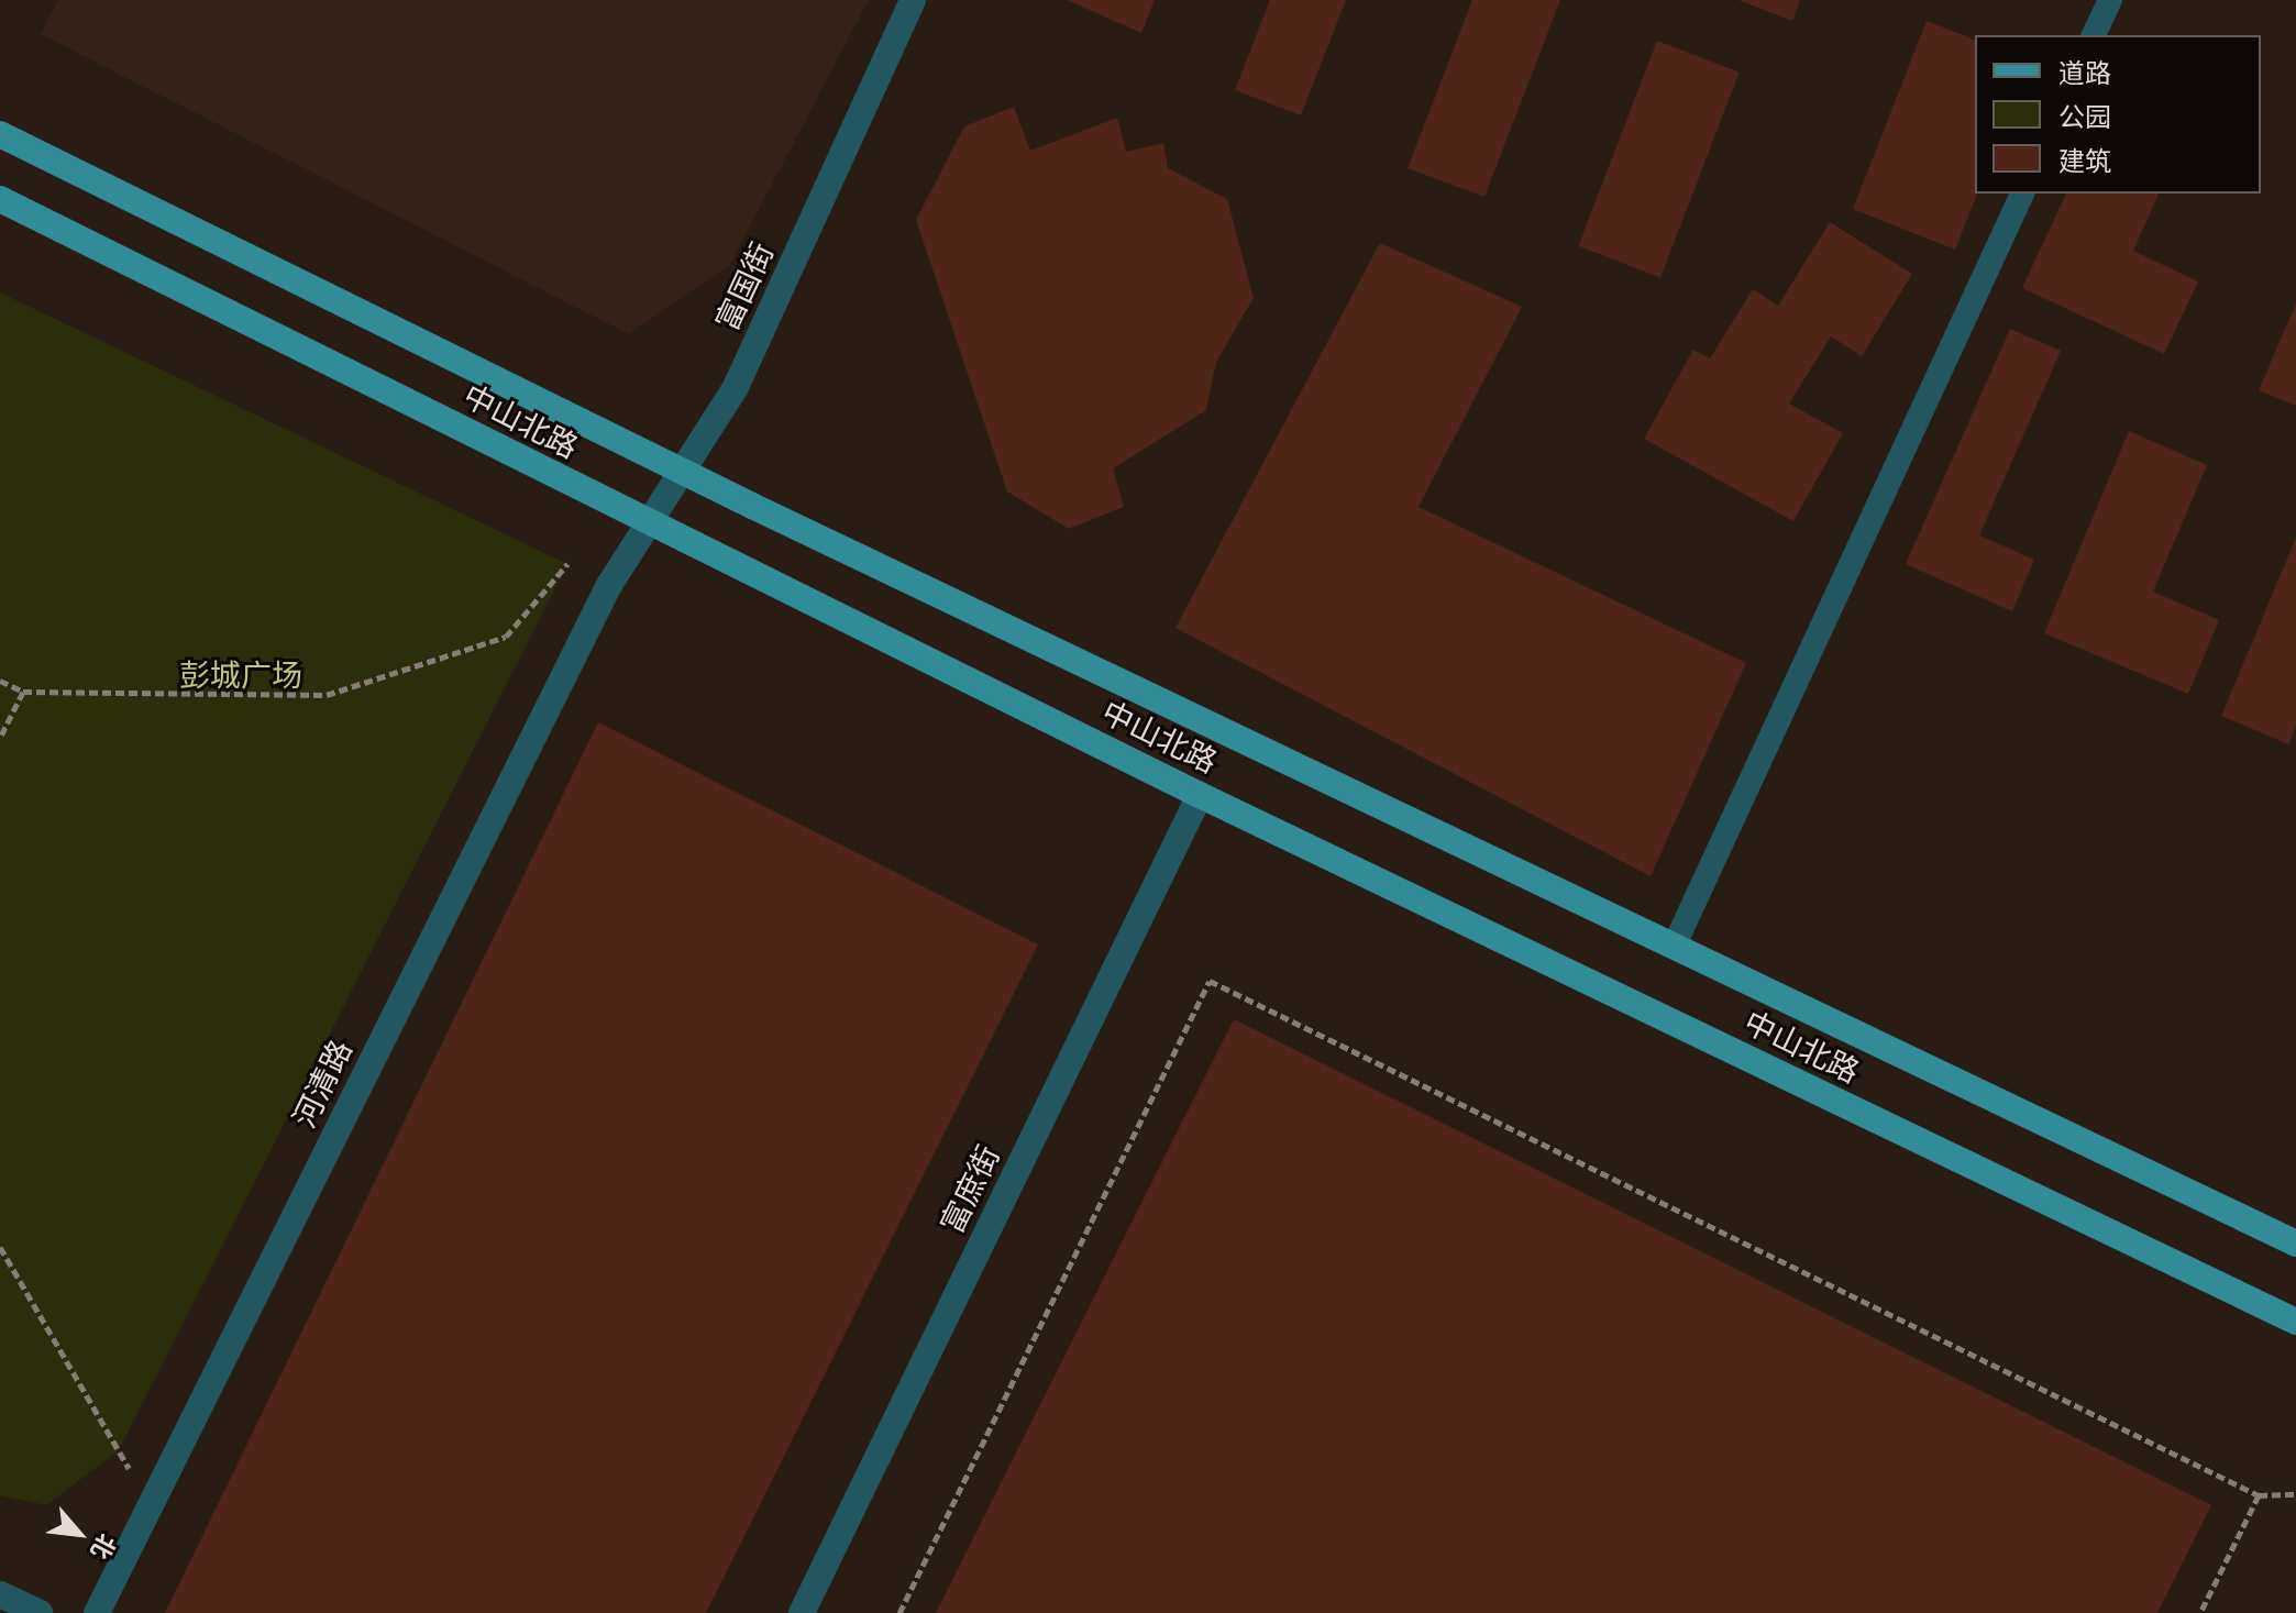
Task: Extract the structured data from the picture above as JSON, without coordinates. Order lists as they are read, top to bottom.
{
  "streets": {
    "main road": ["中山北路"],
    "street": ["富国街", "河清路", "富庶街"]
  },
  "crossings": [
    ["富国街", "中山北路"],
    ["富国街", "河清路"],
    ["中山北路", "富庶街"]
  ],
  "parks": ["彭城广场"],
  "legend": ["道路", "公园", "建筑"],
  "north": "bottom right"
}
